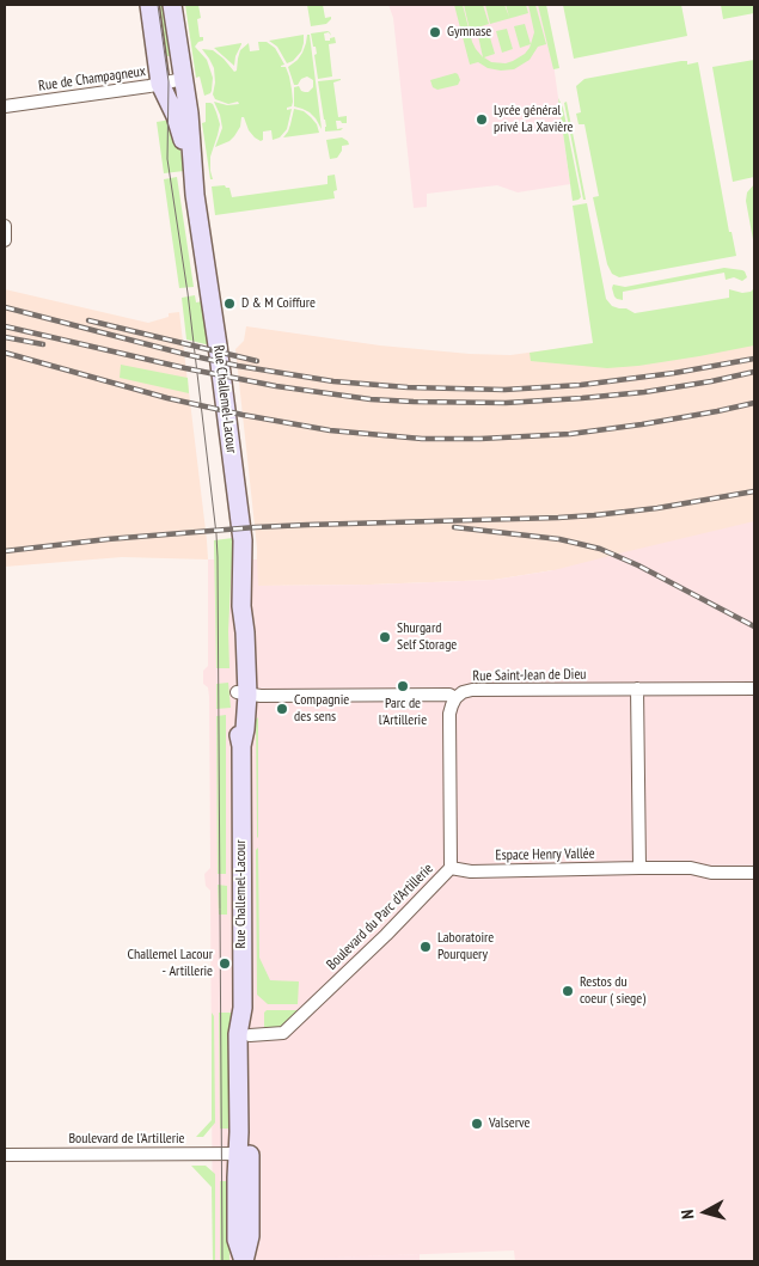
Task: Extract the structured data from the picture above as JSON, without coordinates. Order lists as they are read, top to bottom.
{
  "streets": {
    "street": [
      "Rue de Champagneux",
      "Rue Challemel-Lacour",
      "Rue Saint-Jean de Dieu",
      "Espace Henry Vallée",
      "Boulevard du Parc d'Artillerie",
      "Boulevard de l'Artillerie"
    ]
  },
  "crossings": [
    ["Rue de Champagneux", "Rue Challemel-Lacour"],
    ["Rue Challemel-Lacour", "Rue Saint-Jean de Dieu"],
    ["Rue Challemel-Lacour", "Boulevard du Parc d'Artillerie"],
    ["Rue Challemel-Lacour", "Boulevard de l'Artillerie"],
    ["Rue Saint-Jean de Dieu", "Boulevard du Parc d'Artillerie"],
    ["Espace Henry Vallée", "Boulevard du Parc d'Artillerie"]
  ],
  "places": [
    "Gymnase",
    "Lycée général privé La Xavière",
    "D & M Coiffure",
    "Shurgard Self Storage",
    "Parc de l'Artillerie",
    "Compagnie des sens",
    "Laboratoire Pourquery",
    "Challemel Lacour - Artillerie",
    "Restos du coeur ( siege)",
    "Valserve"
  ],
  "north": "left"
}
